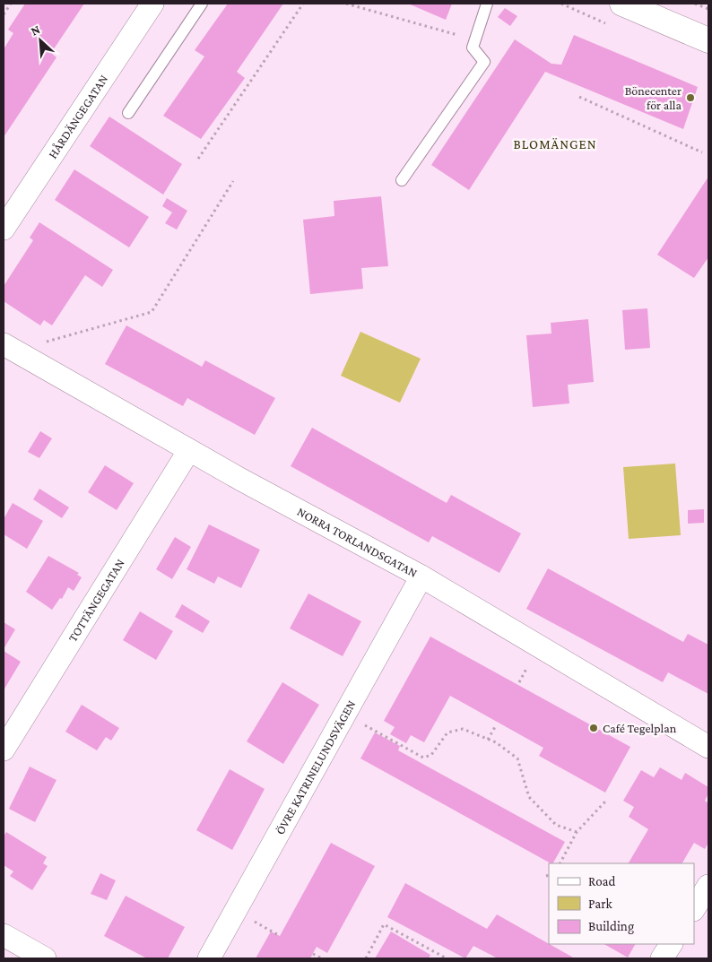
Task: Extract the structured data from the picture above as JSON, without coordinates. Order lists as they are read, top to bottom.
{
  "streets": {
    "street": [
      "HÅRDÄNGEGATAN",
      "NORRA TORLANDSGATAN",
      "TOTTÄNGEGATAN",
      "ÖVRE KATRINELUNDSVÄGEN"
    ]
  },
  "crossings": [
    ["NORRA TORLANDSGATAN", "TOTTÄNGEGATAN"],
    ["NORRA TORLANDSGATAN", "ÖVRE KATRINELUNDSVÄGEN"]
  ],
  "districts": ["BLOMÄNGEN"],
  "places": ["Bönecenter för alla", "Café Tegelplan"],
  "legend": ["Road", "Park", "Building"],
  "north": "top left"
}
